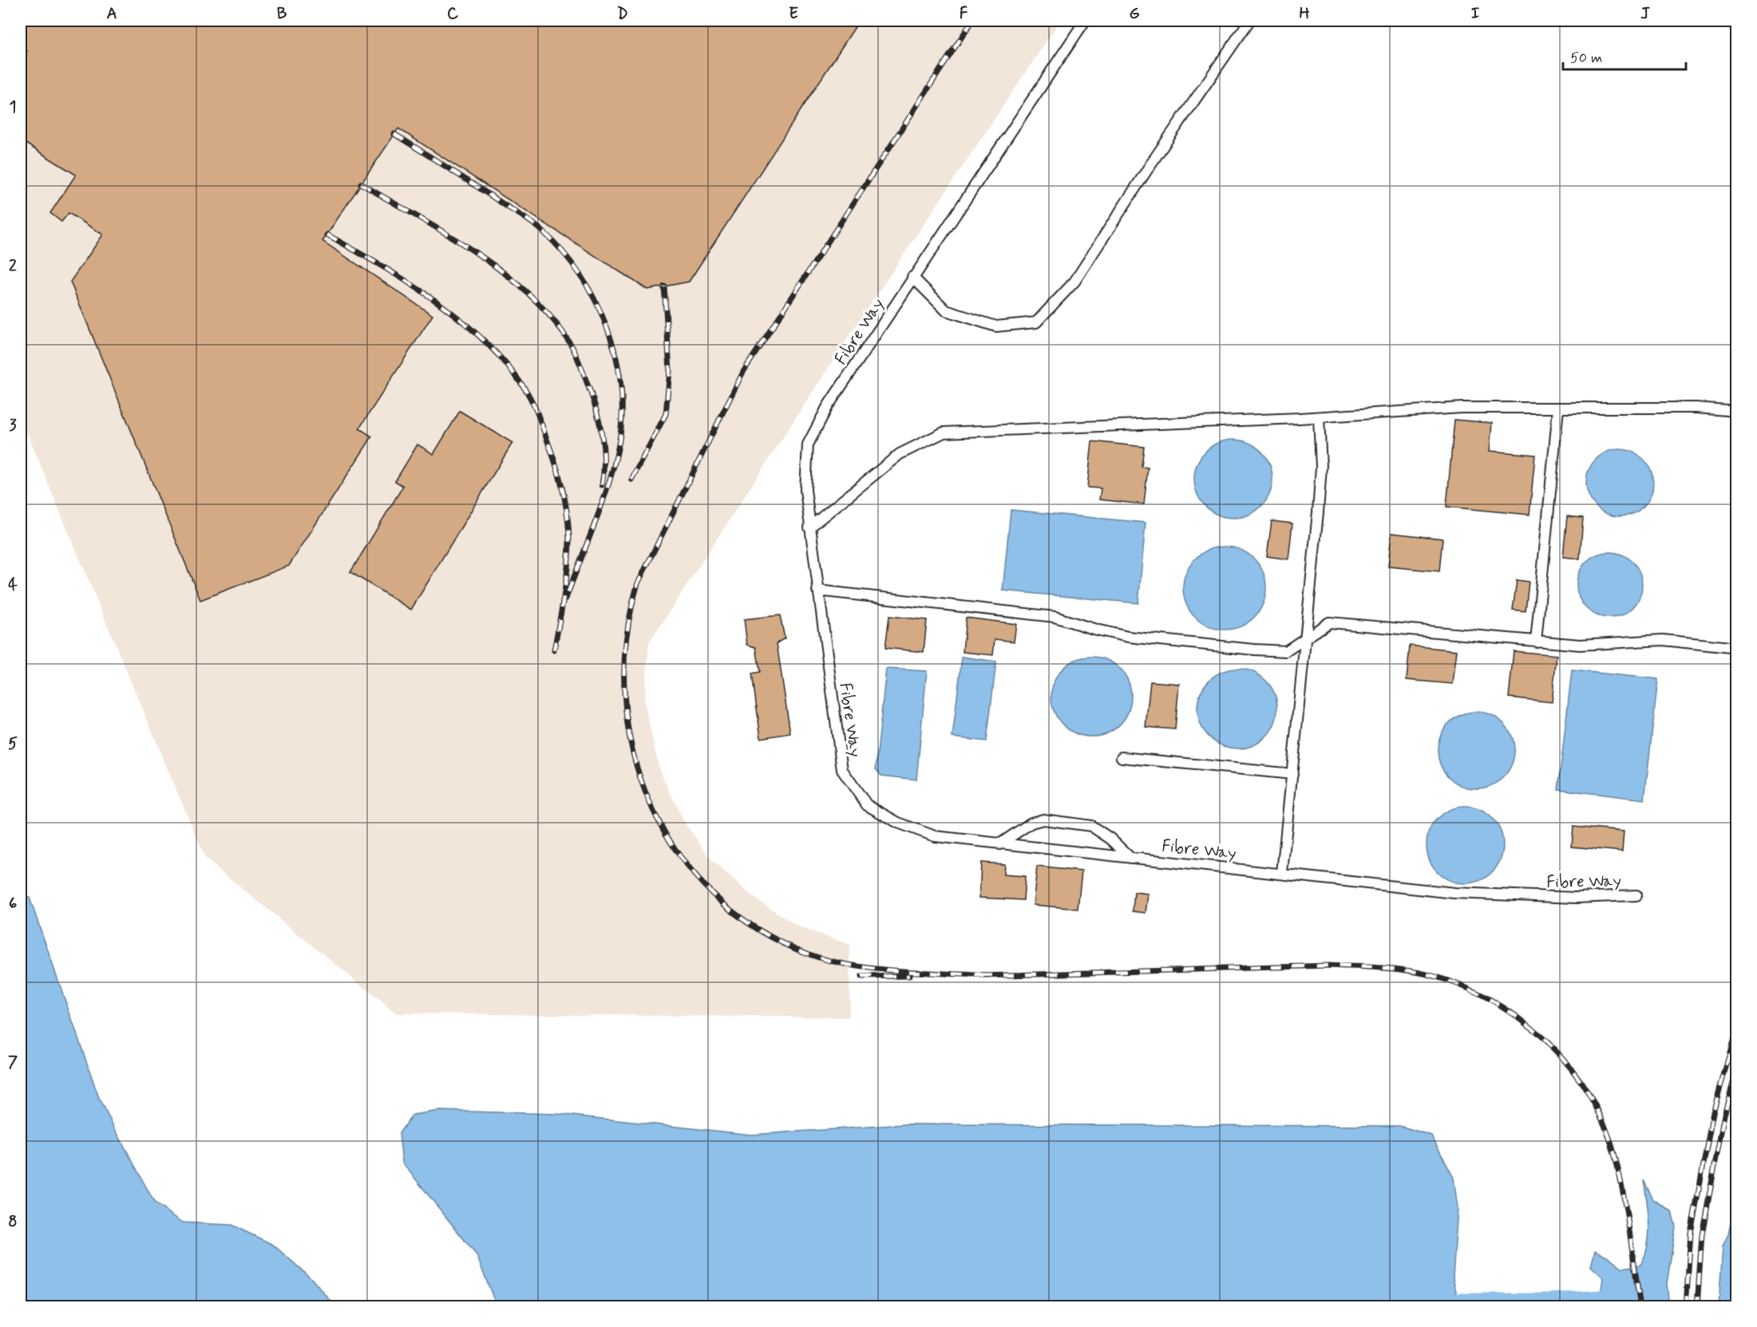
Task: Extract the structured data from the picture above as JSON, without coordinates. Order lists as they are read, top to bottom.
{
  "streets": {
    "lane": ["Fibre Way"]
  },
  "scale_bar": "50 m",
  "grid": {
    "columns": [
      "A",
      "B",
      "C",
      "D",
      "E",
      "F",
      "G",
      "H",
      "I",
      "J"
    ],
    "rows": [
      "1",
      "2",
      "3",
      "4",
      "5",
      "6",
      "7",
      "8"
    ]
  }
}
